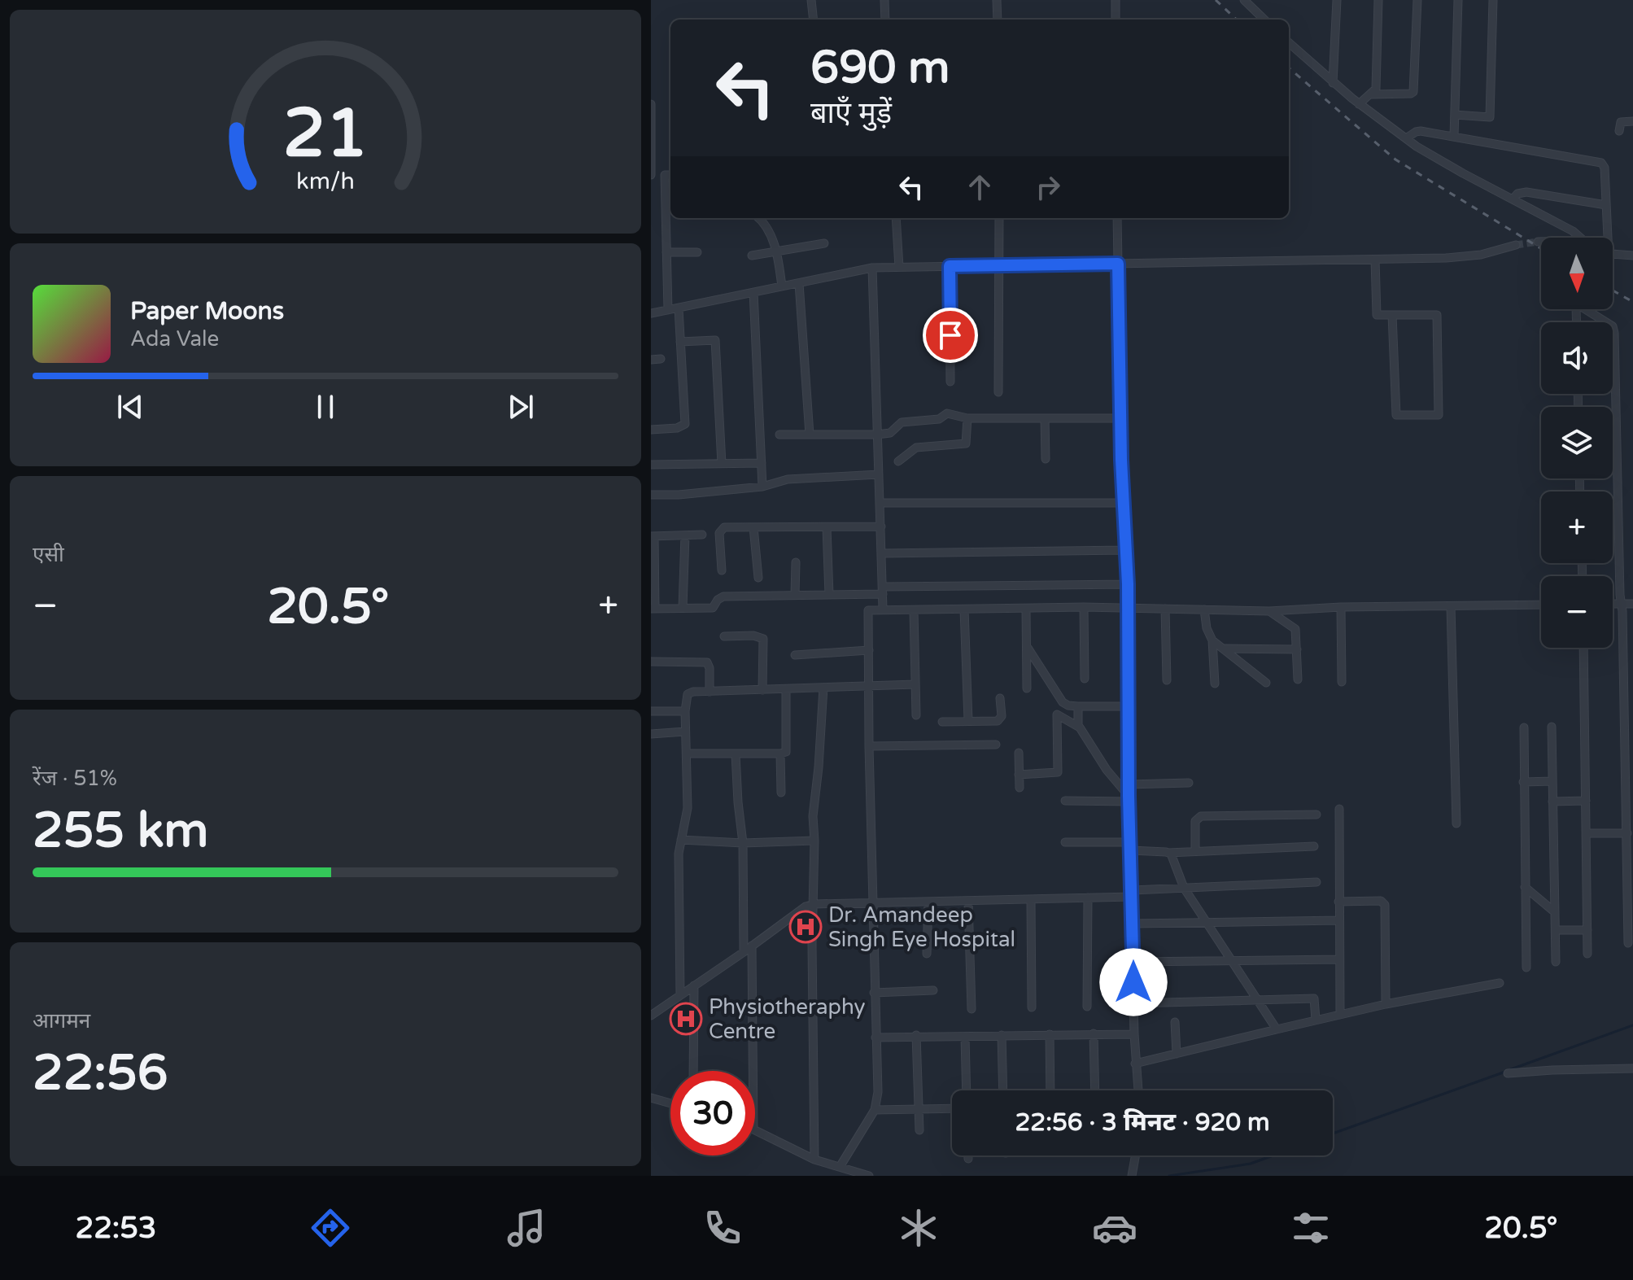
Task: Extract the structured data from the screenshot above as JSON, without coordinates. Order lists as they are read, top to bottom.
{
  "places": {
    "hospital": ["Dr. Amandeep Singh Eye Hospital", "Physiotheraphy Centre"]
  },
  "north": "bottom",
  "page": {
    "turn": ["690 m", "बाएँ मुड़ें"],
    "map_buttons": ["+", "−"],
    "song": ["Paper Moons", "Ada Vale"],
    "tile": [
      "एसी",
      ["रेंज · 51%", "255 km"],
      ["आगमन", "22:56"]
    ],
    "heat": ["−", "20.5°", "+"],
    "limit": "30",
    "trip": "22:56 · 3 मिनट · 920 m",
    "tabs": ["22:53", "20.5°"],
    "gauge": ["21", "km/h"]
  }
}
